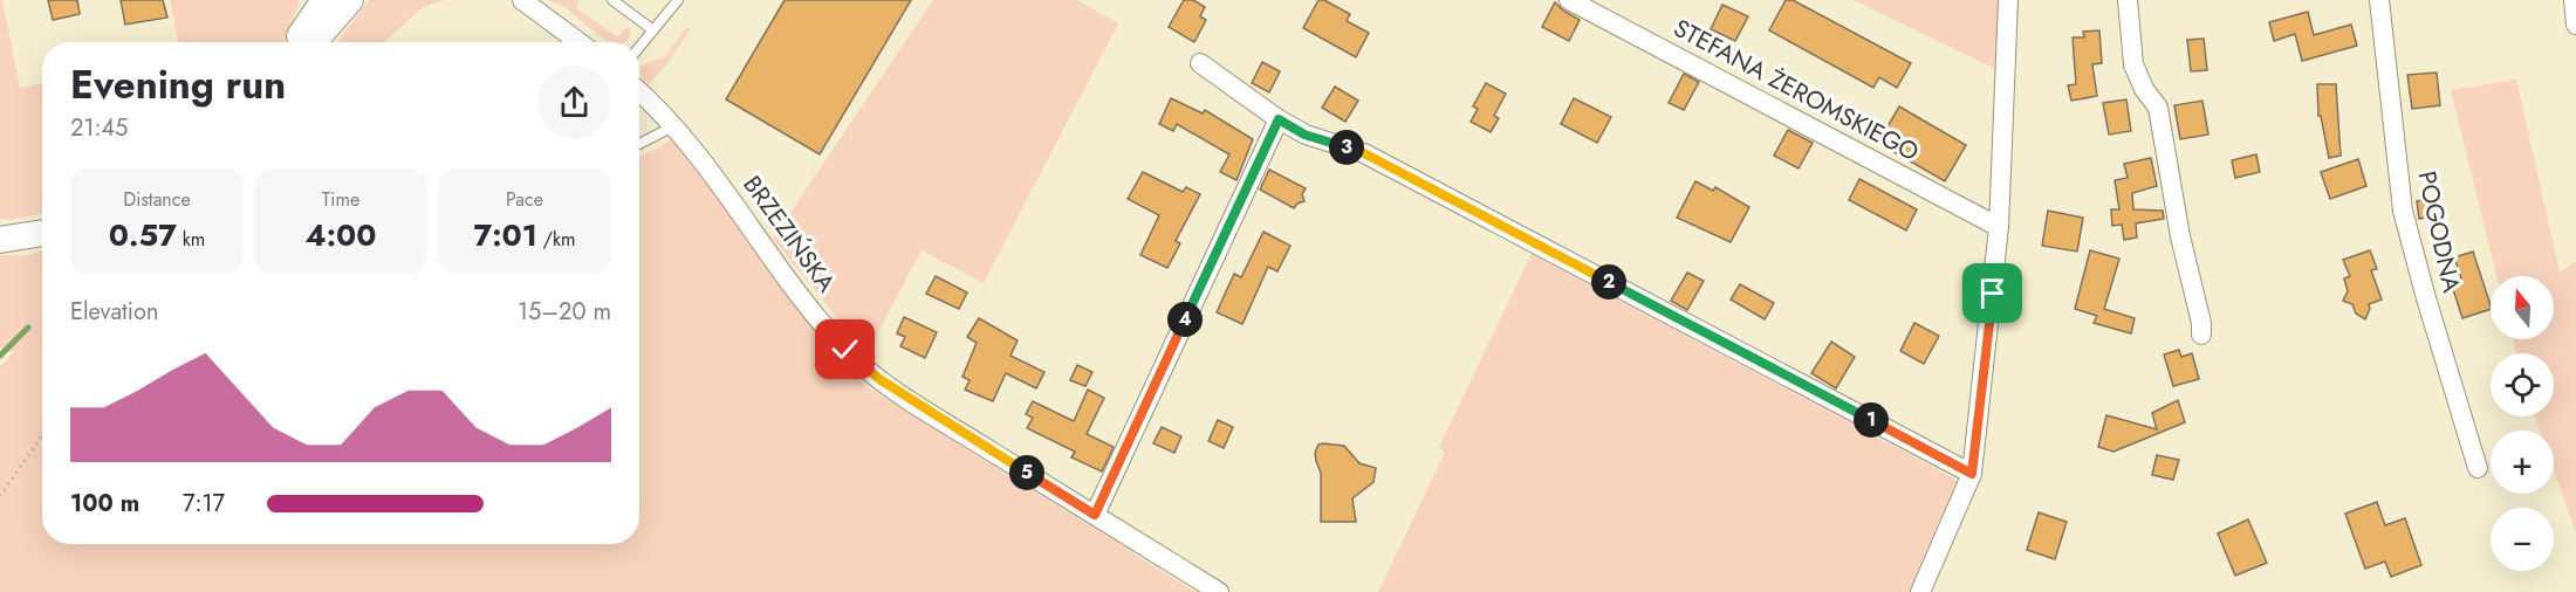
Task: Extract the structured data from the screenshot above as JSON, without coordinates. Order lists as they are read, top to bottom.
{
  "streets": {
    "street": ["STEFANA ŻEROMSKIEGO", "POGODNA", "BRZEZIŃSKA"]
  },
  "north": "top",
  "page": {
    "heading": ["Evening run", "21:45"],
    "pins": [
      "3",
      "2",
      "4",
      "1",
      "5"
    ],
    "stats": [
      ["Distance", "0.57 km"],
      ["Time", "4:00"],
      ["Pace", "7:01 /km"]
    ],
    "map_buttons": ["+", "−"],
    "chart": ["Elevation", "15–20 m"],
    "list": [
      {
        "name": "100 m",
        "note": "7:17"
      }
    ]
  }
}
